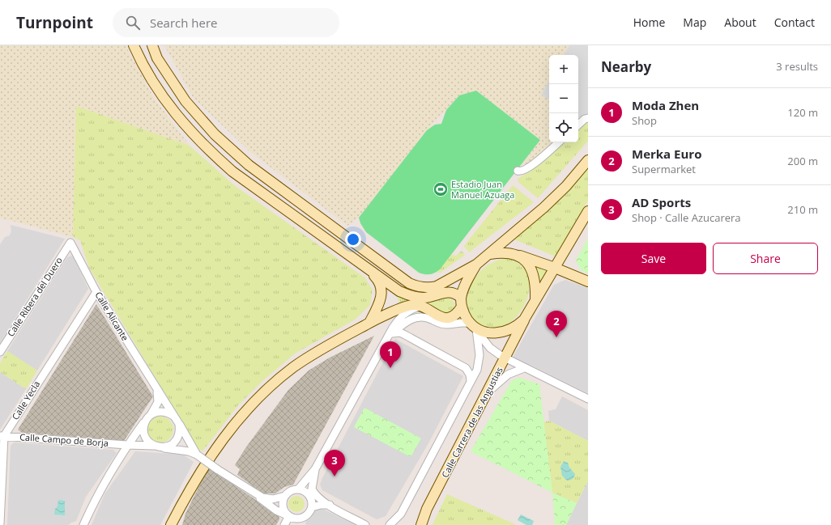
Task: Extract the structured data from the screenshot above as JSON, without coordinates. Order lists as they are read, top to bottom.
{
  "streets": {
    "main road": ["Calle Carrera de las Angustias"],
    "street": [
      "Calle Ribera del Duero",
      "Calle Alicante",
      "Calle Yecla",
      "Calle Campo de Borja"
    ]
  },
  "crossings": [
    ["Calle Ribera del Duero", "Calle Alicante"],
    ["Calle Alicante", "Calle Yecla"],
    ["Calle Alicante", "Calle Campo de Borja"],
    ["Calle Yecla", "Calle Campo de Borja"]
  ],
  "places": {
    "sports": ["Estadio Juan Manuel Azuaga"]
  },
  "page": {
    "header": "Turnpoint",
    "search": "Search here",
    "nav": [
      "Home",
      "Map",
      "About",
      "Contact"
    ],
    "heading": ["Nearby", "3 results"],
    "map_buttons": ["+", "−"],
    "list": [
      {
        "mark": "1",
        "name": "Moda Zhen",
        "note": "Shop",
        "value": "120 m"
      },
      {
        "mark": "2",
        "name": "Merka Euro",
        "note": "Supermarket",
        "value": "200 m"
      },
      {
        "mark": "3",
        "name": "AD Sports",
        "note": "Shop · Calle Azucarera",
        "value": "210 m"
      }
    ],
    "buttons": ["Save", "Share"],
    "pins": ["2", "1", "3"]
  }
}
